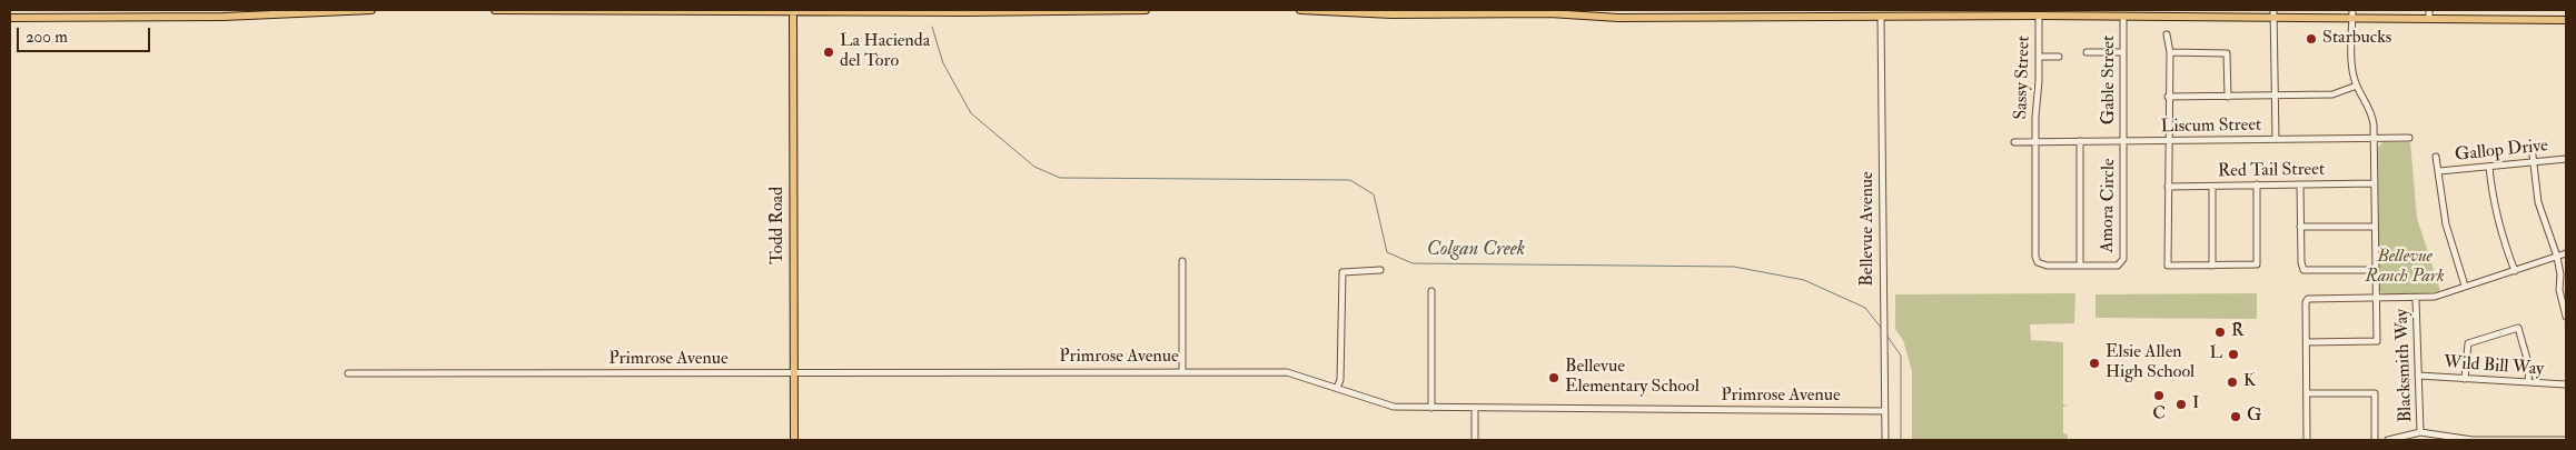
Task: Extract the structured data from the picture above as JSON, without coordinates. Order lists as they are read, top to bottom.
{
  "streets": {
    "main road": ["Todd Road"],
    "street": [
      "Sassy Street",
      "Gable Street",
      "Liscum Street",
      "Gallop Drive",
      "Red Tail Street",
      "Amora Circle",
      "Bellevue Avenue",
      "Primrose Avenue",
      "Blacksmith Way",
      "Wild Bill Way"
    ]
  },
  "crossings": [
    ["Sassy Street", "Liscum Street"],
    ["Sassy Street", "Amora Circle"],
    ["Gable Street", "Liscum Street"],
    ["Gable Street", "Amora Circle"],
    ["Liscum Street", "Amora Circle"],
    ["Todd Road", "Primrose Avenue"],
    ["Bellevue Avenue", "Primrose Avenue"],
    ["Blacksmith Way", "Wild Bill Way"]
  ],
  "water": ["Colgan Creek"],
  "parks": ["Bellevue Ranch Park"],
  "places": [
    "Starbucks",
    "La Hacienda del Toro",
    "R",
    "L",
    "Elsie Allen High School",
    "Bellevue Elementary School",
    "K",
    "C",
    "I",
    "G"
  ],
  "scale_bar": "200 m"
}
